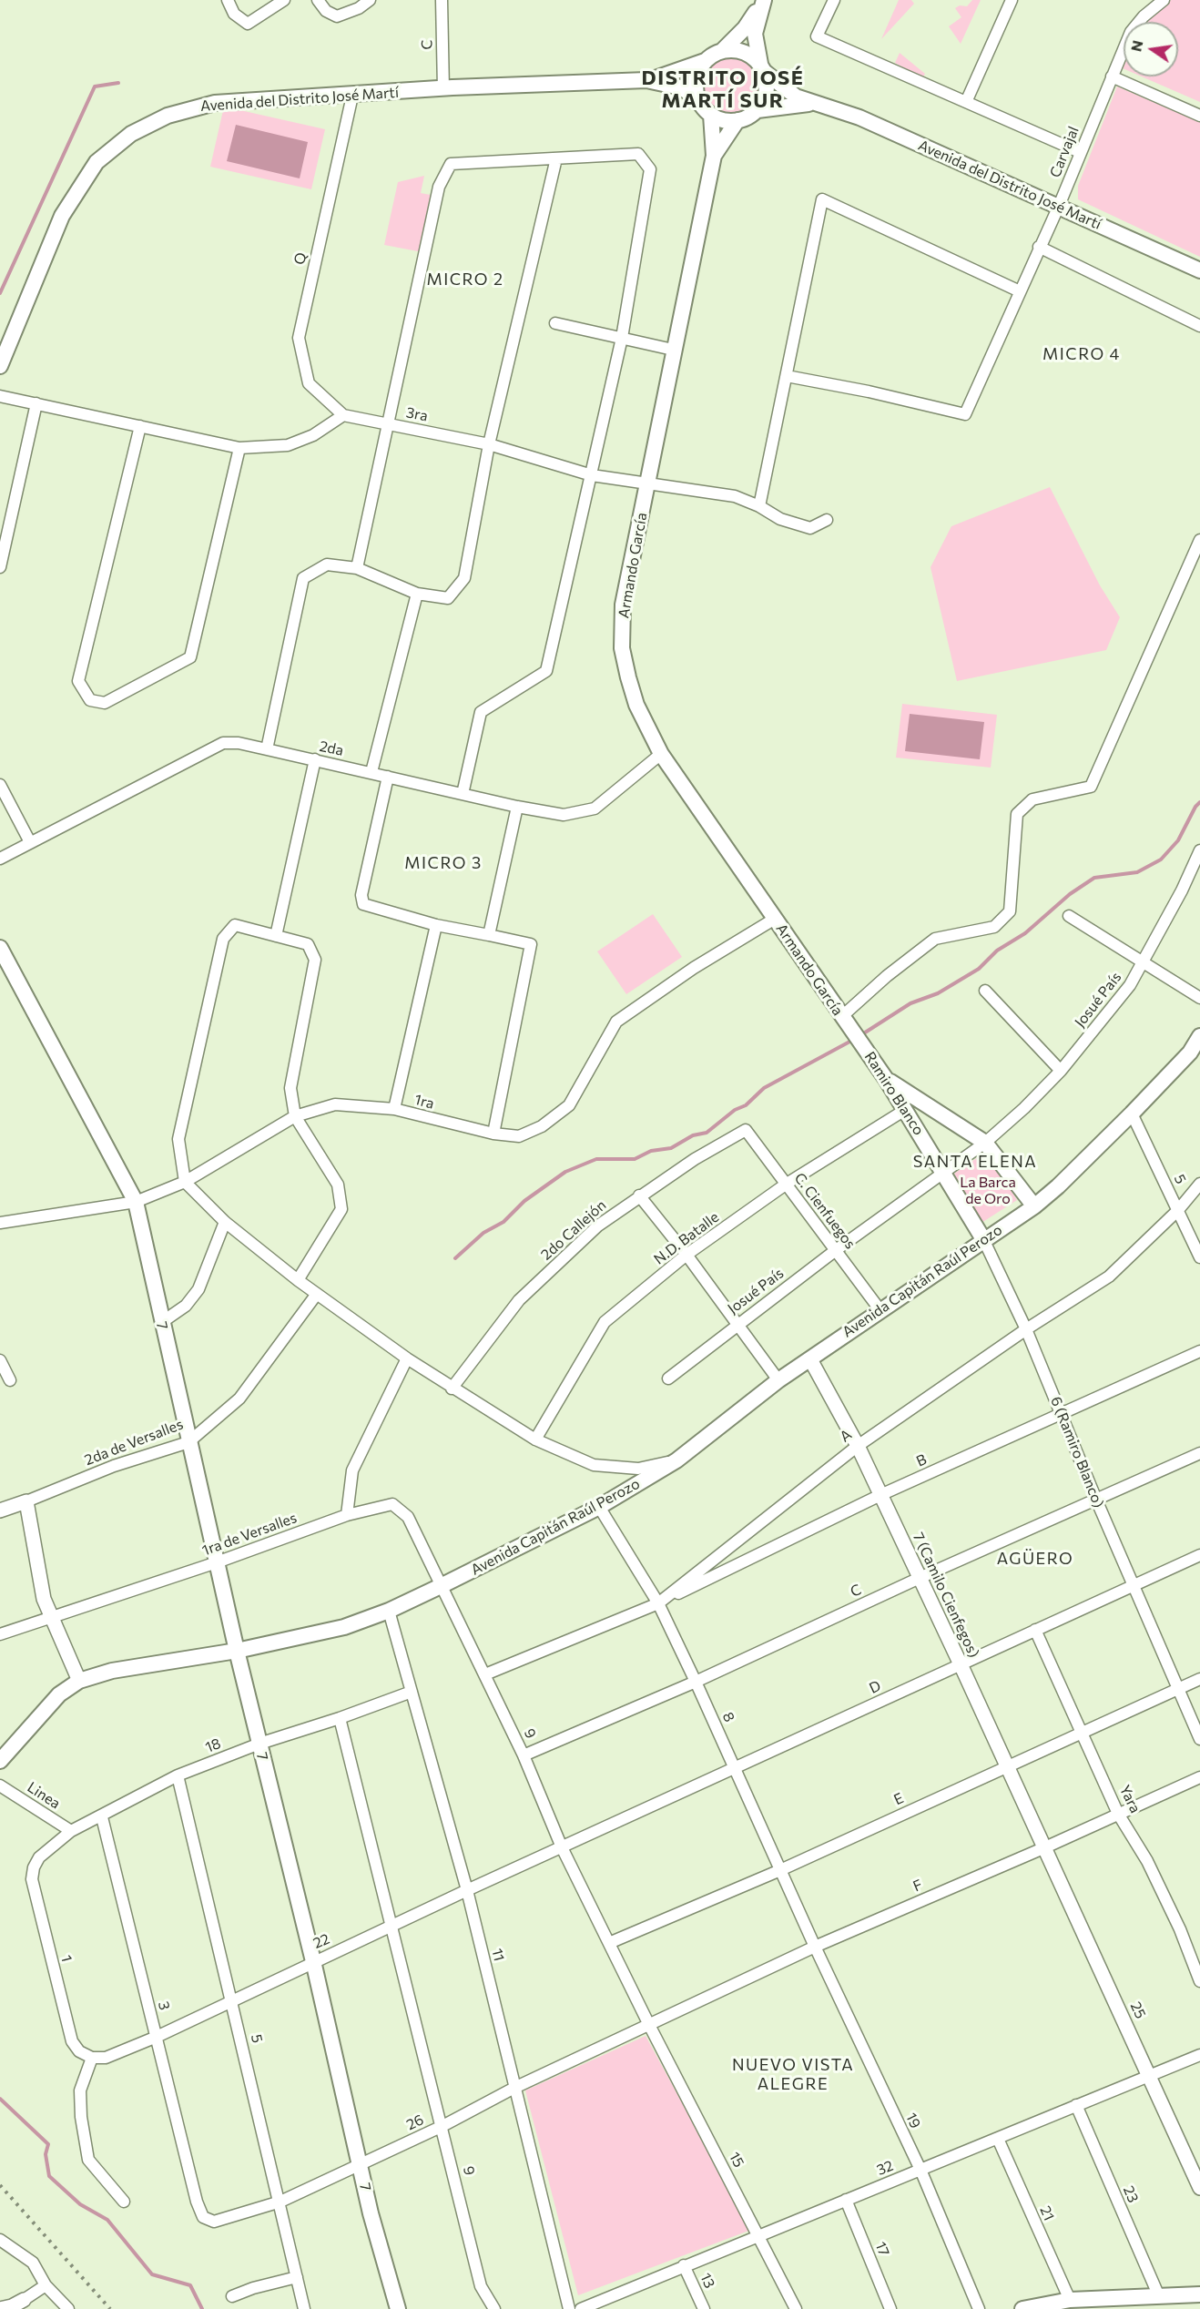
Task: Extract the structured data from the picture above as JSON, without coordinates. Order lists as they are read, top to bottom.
{
  "streets": {
    "main road": [
      "Avenida del Distrito José Martí",
      "Armando García",
      "Ramiro Blanco",
      "Avenida Capitán Raúl Perozo",
      "7",
      "6 (Ramiro Blanco)"
    ],
    "street": [
      "C",
      "Carvajal",
      "Q",
      "3ra",
      "2da",
      "Josué País",
      "1ra",
      "5",
      "C. Cienfuegos",
      "2do Callejón",
      "N.D. Batalle",
      "A",
      "2da de Versalles",
      "B",
      "1ra de Versalles",
      "7 (Camilo Cienfegos)",
      "D",
      "8",
      "9",
      "18",
      "Linea",
      "E",
      "Yara",
      "F",
      "22",
      "11",
      "1",
      "3",
      "25",
      "19",
      "26",
      "15",
      "32",
      "23",
      "21",
      "17",
      "13"
    ]
  },
  "crossings": [
    ["C", "Avenida del Distrito José Martí"],
    ["C", "6 (Ramiro Blanco)"],
    ["C", "7 (Camilo Cienfegos)"],
    ["C", "8"],
    ["C", "9"],
    ["Avenida del Distrito José Martí", "Carvajal"],
    ["Avenida del Distrito José Martí", "Q"],
    ["Avenida del Distrito José Martí", "Armando García"],
    ["Q", "3ra"],
    ["3ra", "Armando García"],
    ["Armando García", "2da"],
    ["Armando García", "Ramiro Blanco"],
    ["Armando García", "1ra"],
    ["Josué País", "Ramiro Blanco"],
    ["Josué País", "C. Cienfuegos"],
    ["Josué País", "6 (Ramiro Blanco)"],
    ["Ramiro Blanco", "N.D. Batalle"],
    ["Ramiro Blanco", "6 (Ramiro Blanco)"],
    ["1ra", "7"],
    ["5", "Avenida Capitán Raúl Perozo"],
    ["5", "A"],
    ["5", "18"],
    ["5", "22"],
    ["5", "26"],
    ["C. Cienfuegos", "2do Callejón"],
    ["C. Cienfuegos", "N.D. Batalle"],
    ["C. Cienfuegos", "Avenida Capitán Raúl Perozo"],
    ["Avenida Capitán Raúl Perozo", "7"],
    ["Avenida Capitán Raúl Perozo", "6 (Ramiro Blanco)"],
    ["Avenida Capitán Raúl Perozo", "7 (Camilo Cienfegos)"],
    ["Avenida Capitán Raúl Perozo", "8"],
    ["Avenida Capitán Raúl Perozo", "9"],
    ["Avenida Capitán Raúl Perozo", "11"],
    ["7", "2da de Versalles"],
    ["7", "1ra de Versalles"],
    ["7", "18"],
    ["7", "22"],
    ["7", "26"],
    ["A", "6 (Ramiro Blanco)"],
    ["A", "B"],
    ["A", "7 (Camilo Cienfegos)"],
    ["A", "8"],
    ["A", "9"],
    ["6 (Ramiro Blanco)", "B"],
    ["6 (Ramiro Blanco)", "D"],
    ["6 (Ramiro Blanco)", "E"],
    ["B", "7 (Camilo Cienfegos)"],
    ["B", "8"],
    ["1ra de Versalles", "9"],
    ["7 (Camilo Cienfegos)", "D"],
    ["7 (Camilo Cienfegos)", "E"],
    ["7 (Camilo Cienfegos)", "F"],
    ["7 (Camilo Cienfegos)", "25"],
    ["D", "8"],
    ["D", "9"],
    ["D", "Yara"],
    ["D", "22"],
    ["8", "E"],
    ["8", "F"],
    ["8", "19"],
    ["9", "18"],
    ["9", "E"],
    ["9", "F"],
    ["9", "22"],
    ["9", "26"],
    ["9", "15"],
    ["18", "Linea"],
    ["18", "11"],
    ["18", "1"],
    ["18", "3"],
    ["E", "Yara"],
    ["Yara", "F"],
    ["F", "25"],
    ["F", "19"],
    ["F", "26"],
    ["F", "15"],
    ["22", "11"],
    ["22", "1"],
    ["22", "3"],
    ["11", "26"],
    ["3", "26"],
    ["25", "32"],
    ["19", "32"],
    ["26", "15"],
    ["15", "32"],
    ["32", "23"],
    ["32", "21"],
    ["32", "17"],
    ["32", "13"]
  ],
  "districts": [
    "DISTRITO JOSÉ MARTÍ SUR",
    "MICRO 2",
    "MICRO 4",
    "MICRO 3",
    "SANTA ELENA",
    "AGÜERO",
    "NUEVO VISTA ALEGRE"
  ],
  "parks": ["La Barca de Oro"],
  "north": "left"
}
